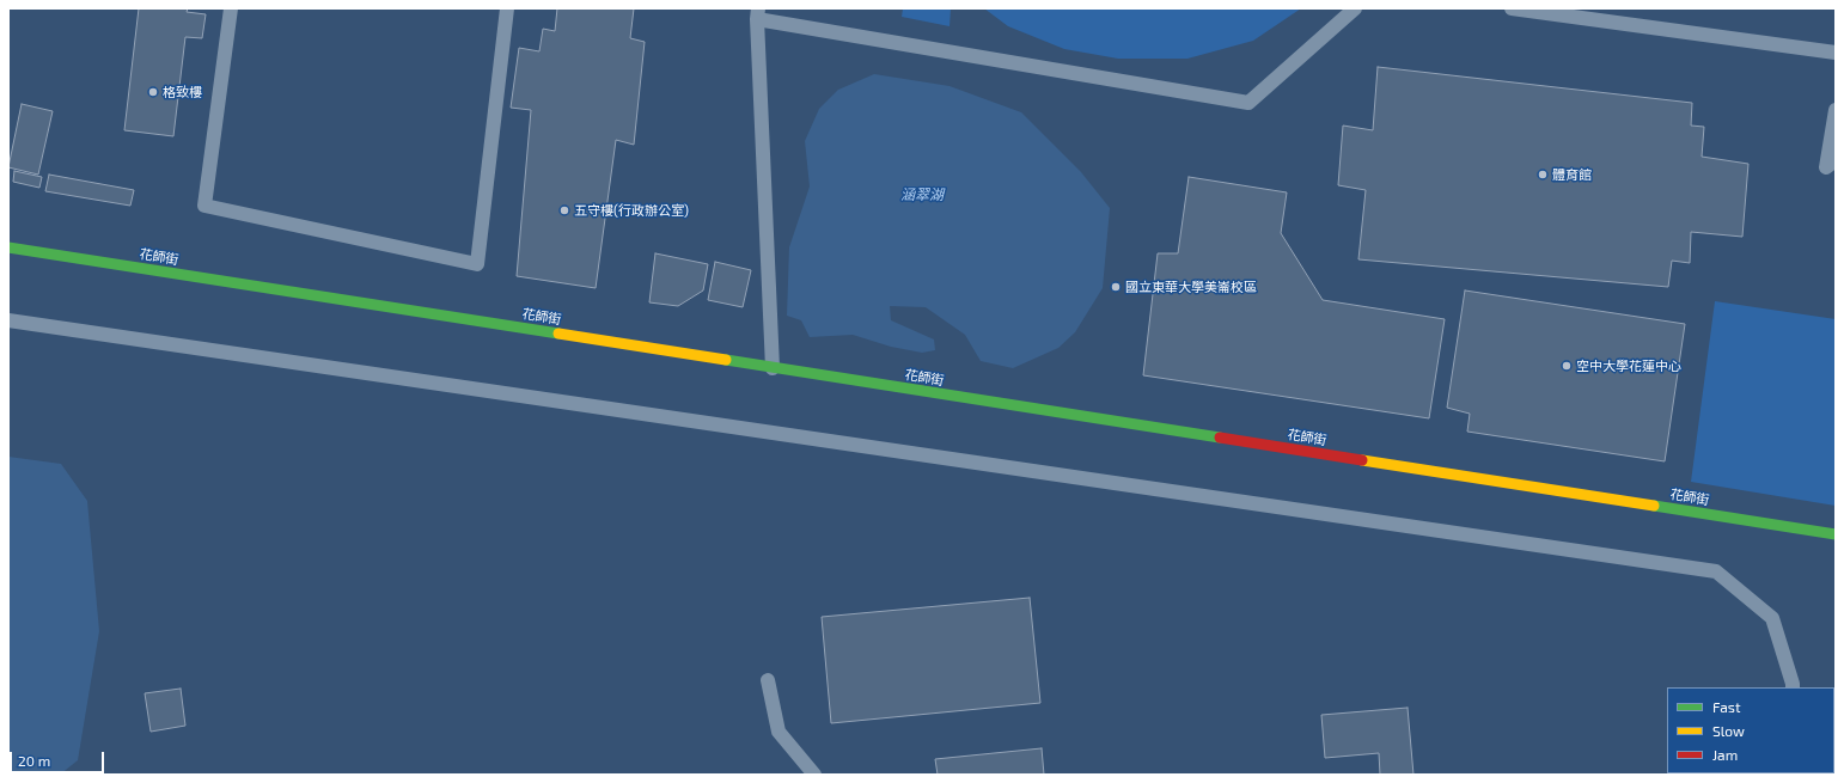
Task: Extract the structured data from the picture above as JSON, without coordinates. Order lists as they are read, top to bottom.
{
  "streets": {
    "street": ["花師街"]
  },
  "water": ["涵翠湖"],
  "places": [
    "格致樓",
    "體育館",
    "五守樓(行政辦公室)",
    "國立東華大學美崙校區",
    "空中大學花蓮中心"
  ],
  "legend": ["Fast", "Slow", "Jam"],
  "scale_bar": "20 m"
}
